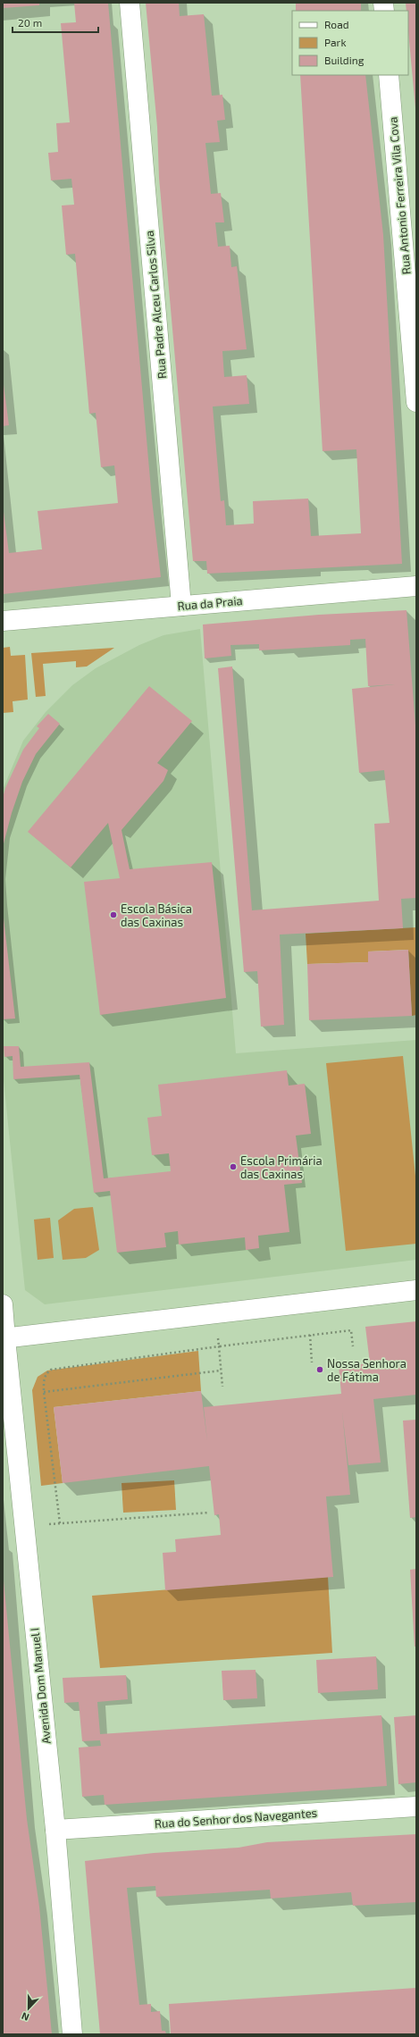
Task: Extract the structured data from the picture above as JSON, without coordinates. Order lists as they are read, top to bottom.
{
  "streets": {
    "street": [
      "Rua Antonio Ferreira Vila Cova",
      "Rua Padre Alceu Carlos Silva",
      "Rua da Praia",
      "Avenida Dom Manuel I",
      "Rua do Senhor dos Navegantes"
    ]
  },
  "crossings": [
    ["Rua Padre Alceu Carlos Silva", "Rua da Praia"],
    ["Avenida Dom Manuel I", "Rua do Senhor dos Navegantes"]
  ],
  "places": ["Escola Básica das Caxinas", "Escola Primária das Caxinas", "Nossa Senhora de Fátima"],
  "legend": ["Road", "Park", "Building"],
  "scale_bar": "20 m",
  "north": "bottom"
}
